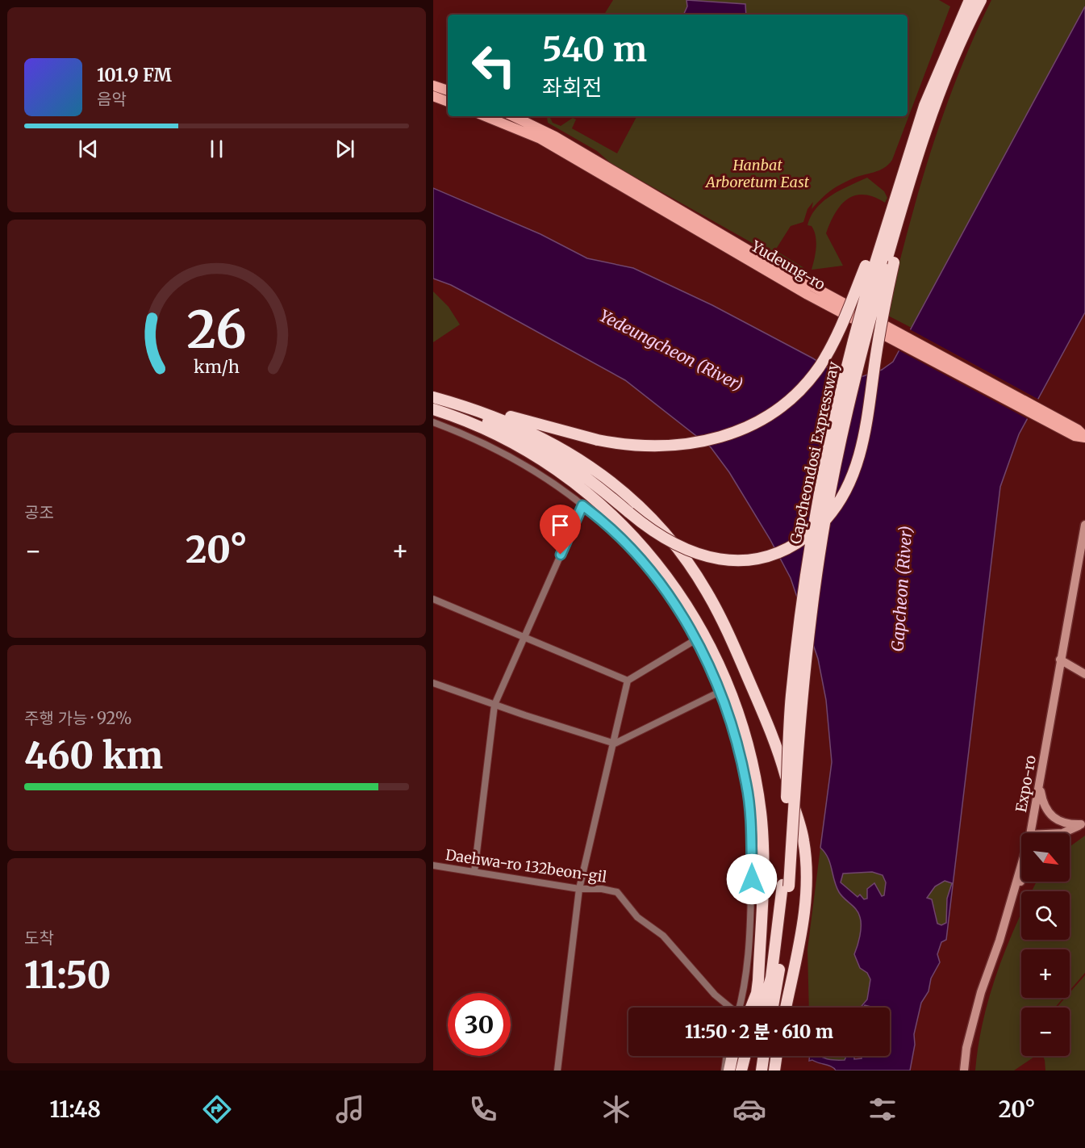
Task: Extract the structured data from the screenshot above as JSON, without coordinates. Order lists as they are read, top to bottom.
{
  "streets": {
    "highway": ["Gapcheondosi Expressway"],
    "main road": ["Yudeung-ro", "Expo-ro"],
    "street": ["Daehwa-ro 132beon-gil"]
  },
  "water": ["Yedeungcheon (River)", "Gapcheon (River)"],
  "parks": ["Hanbat Arboretum East"],
  "north": "bottom right",
  "page": {
    "turn": ["540 m", "좌회전"],
    "song": ["101.9 FM", "음악"],
    "tile": [
      "공조",
      ["주행 가능 · 92%", "460 km"],
      ["도착", "11:50"]
    ],
    "heat": ["−", "20°", "+"],
    "map_buttons": ["+", "−"],
    "limit": "30",
    "trip": "11:50 · 2 분 · 610 m",
    "tabs": ["11:48", "20°"],
    "gauge": ["26", "km/h"]
  }
}
